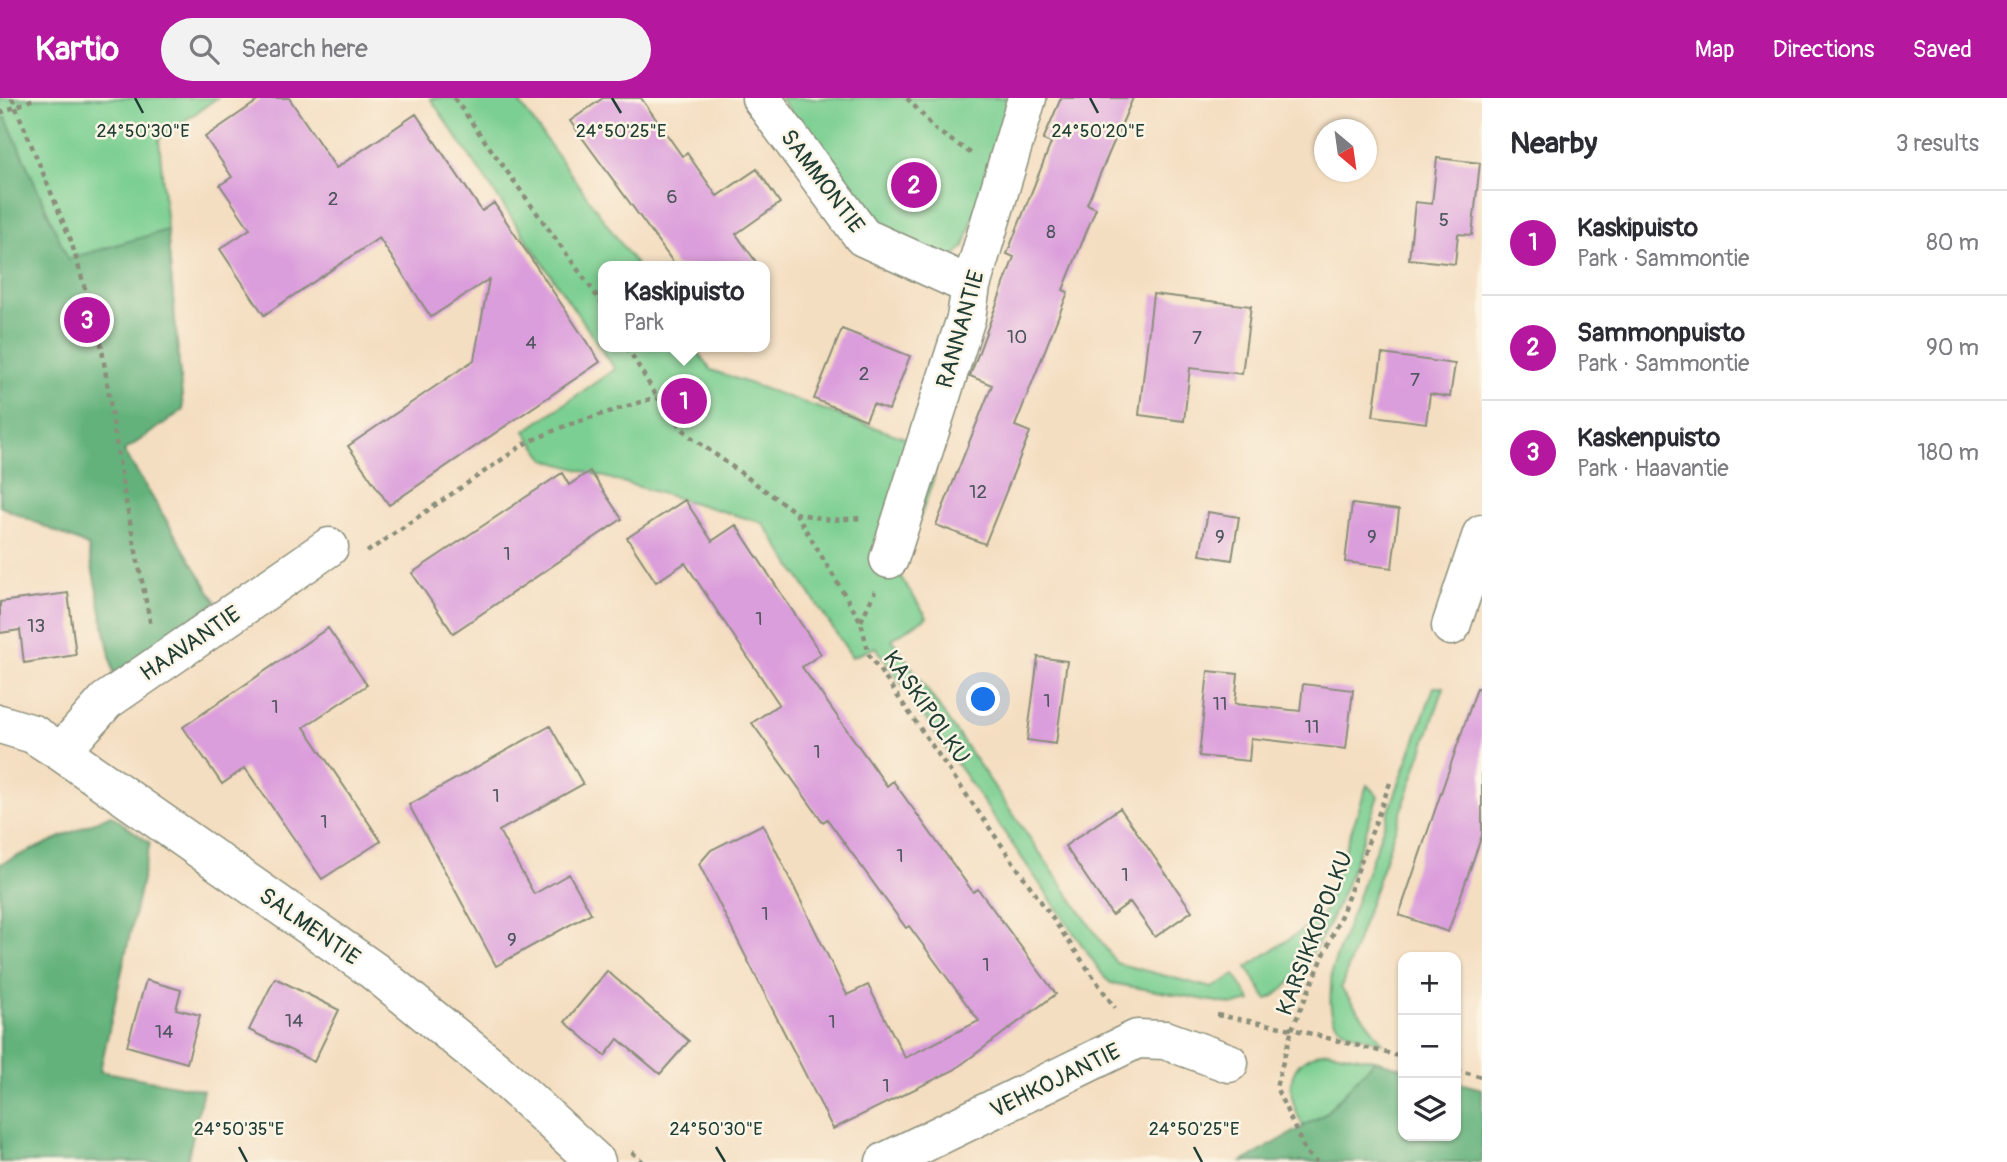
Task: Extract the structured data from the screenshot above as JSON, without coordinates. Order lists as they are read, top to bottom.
{
  "streets": {
    "street": [
      "SAMMONTIE",
      "RANNANTIE",
      "HAAVANTIE",
      "SALMENTIE",
      "VEHKOJANTIE"
    ],
    "path": ["KASKIPOLKU", "KARSIKKOPOLKU"]
  },
  "crossings": [
    ["SAMMONTIE", "RANNANTIE"],
    ["HAAVANTIE", "SALMENTIE"],
    ["KASKIPOLKU", "VEHKOJANTIE"]
  ],
  "house_numbers": [
    "6",
    "2",
    "5",
    "8",
    "10",
    "7",
    "4",
    "2",
    "7",
    "12",
    "9",
    "9",
    "1",
    "1",
    "13",
    "1",
    "11",
    "1",
    "11",
    "1",
    "1",
    "1",
    "1",
    "1",
    "1",
    "9",
    "1",
    "14",
    "1",
    "14",
    "1"
  ],
  "north": "bottom right",
  "page": {
    "header": "Kartio",
    "search": "Search here",
    "nav": ["Map", "Directions", "Saved"],
    "heading": ["Nearby", "3 results"],
    "pins": ["2", "3", "1"],
    "list": [
      {
        "mark": "1",
        "name": "Kaskipuisto",
        "note": "Park · Sammontie",
        "value": "80 m"
      },
      {
        "mark": "2",
        "name": "Sammonpuisto",
        "note": "Park · Sammontie",
        "value": "90 m"
      },
      {
        "mark": "3",
        "name": "Kaskenpuisto",
        "note": "Park · Haavantie",
        "value": "180 m"
      }
    ],
    "popup": ["Kaskipuisto", "Park"],
    "map_buttons": ["+", "−"]
  },
  "coordinates": [
    "24°50'30\"E",
    "24°50'25\"E",
    "24°50'20\"E",
    "24°50'35\"E"
  ]
}
